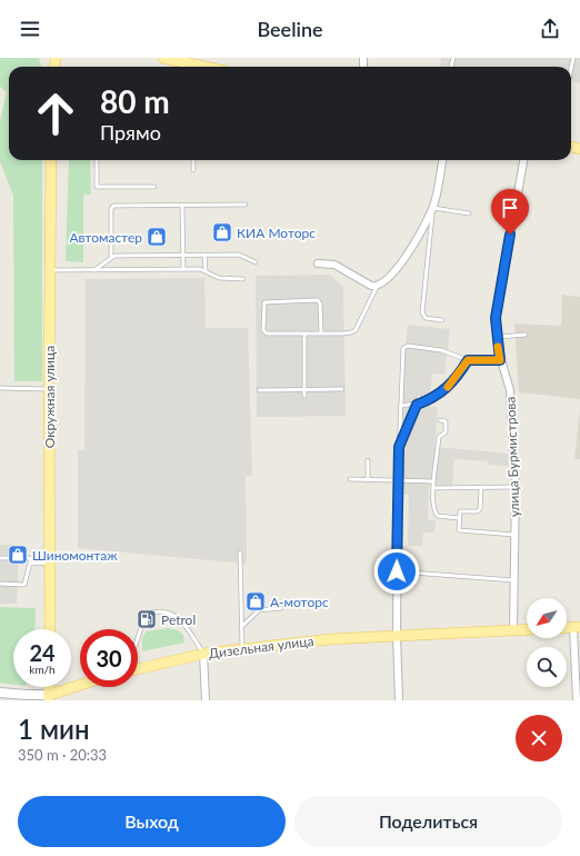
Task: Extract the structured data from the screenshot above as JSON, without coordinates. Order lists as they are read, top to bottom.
{
  "streets": {
    "main road": ["Окружная улица", "Дизельная улица"],
    "street": ["улица Бурмистрова"]
  },
  "crossings": [
    ["улица Бурмистрова", "Дизельная улица"]
  ],
  "places": {
    "shop": [
      "КИА Моторс",
      "Автомастер",
      "Шиномонтаж",
      "А-моторс"
    ],
    "fuel station": ["Petrol"]
  },
  "north": "bottom left",
  "page": {
    "header": "Beeline",
    "turn": ["80 m", "Прямо"],
    "speed": "24 km/h",
    "limit": "30",
    "heading": ["1 мин", "350 m · 20:33"],
    "buttons": ["Выход", "Поделиться"]
  }
}
